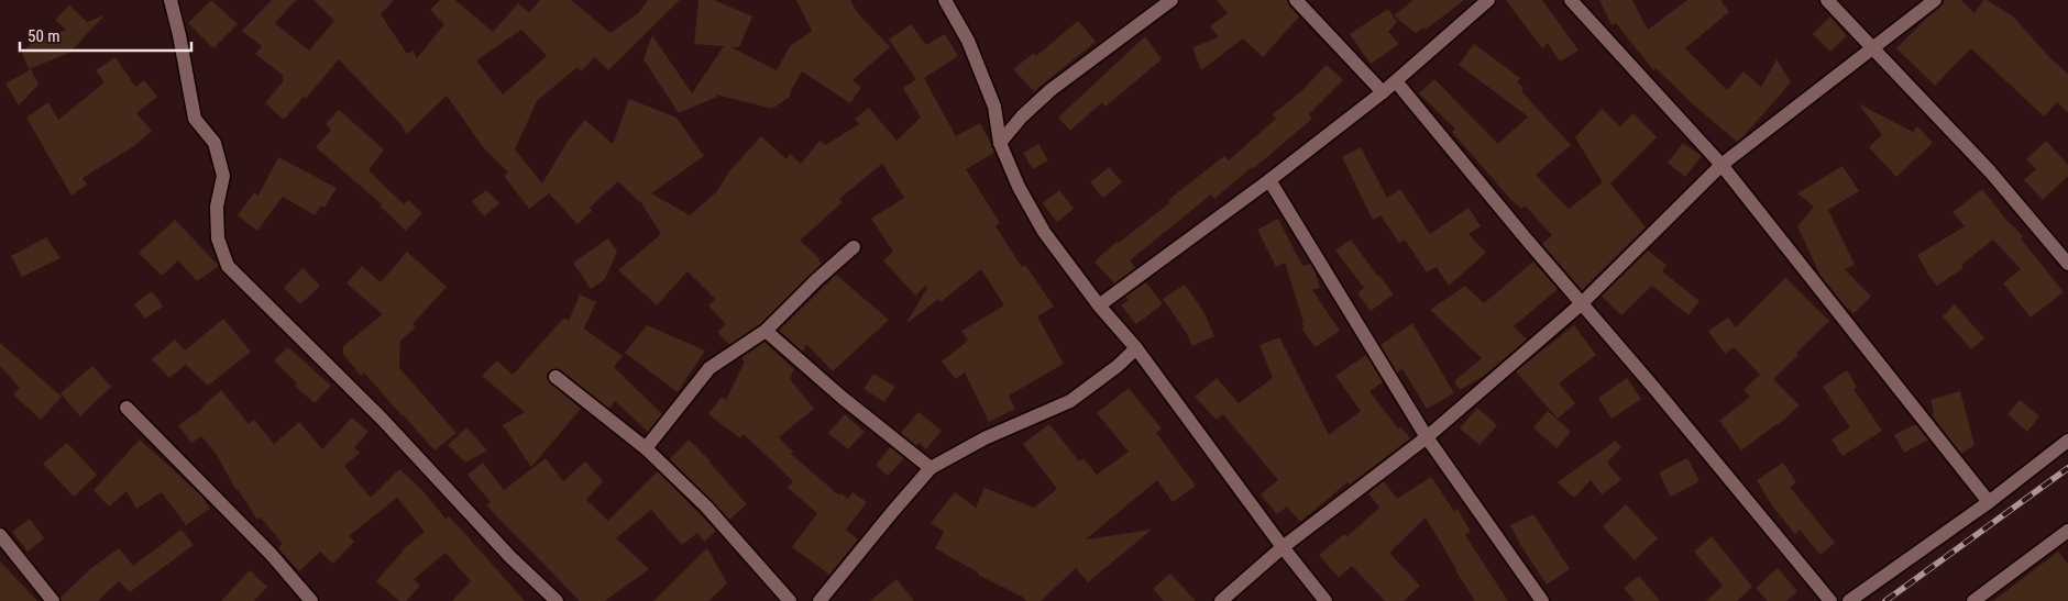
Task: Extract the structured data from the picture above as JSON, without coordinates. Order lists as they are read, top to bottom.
{
  "scale_bar": "50 m"
}
